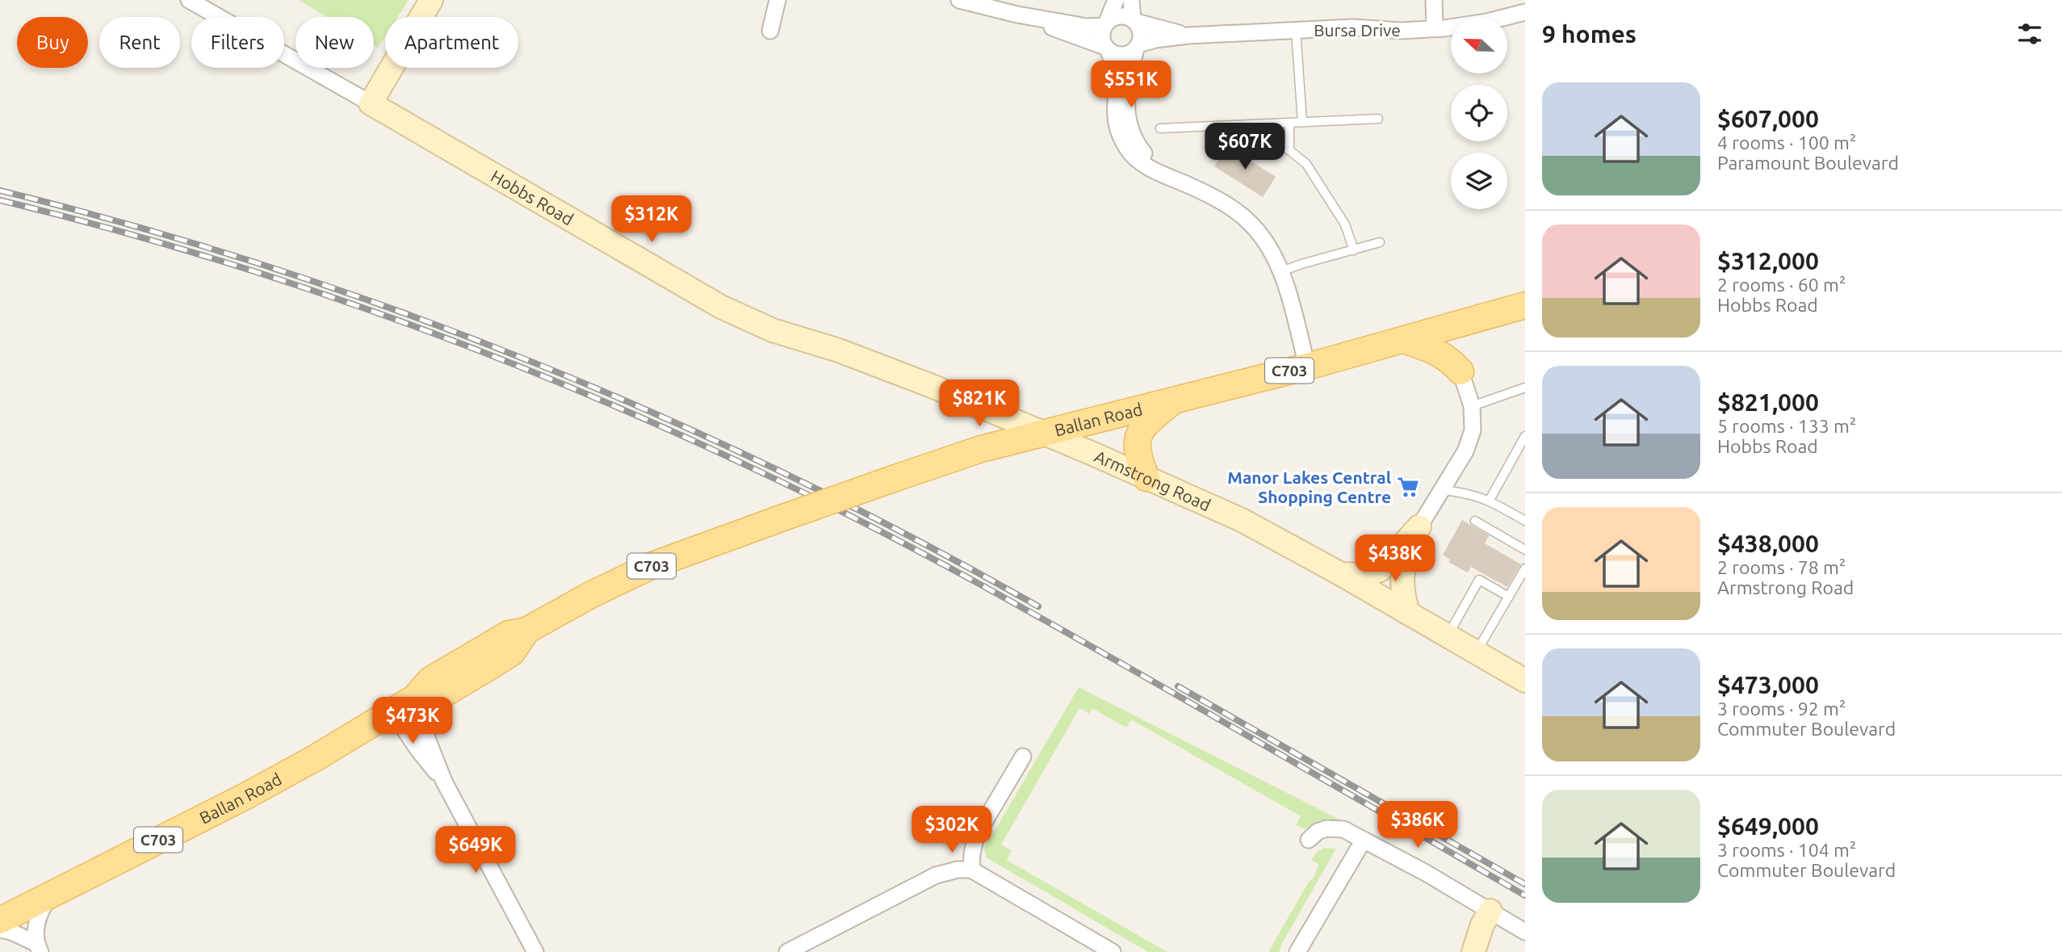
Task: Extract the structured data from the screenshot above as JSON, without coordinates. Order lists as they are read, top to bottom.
{
  "streets": {
    "main road": ["C703", "Ballan Road"],
    "street": ["Bursa Drive", "Hobbs Road", "Armstrong Road"]
  },
  "crossings": [
    ["Hobbs Road", "Ballan Road"],
    ["Hobbs Road", "Armstrong Road"],
    ["Ballan Road", "Armstrong Road"]
  ],
  "places": {
    "supermarket": ["Manor Lakes Central Shopping Centre"]
  },
  "north": "left",
  "page": {
    "heading": "9 homes",
    "chip": [
      "Buy",
      "Rent",
      "Filters",
      "New",
      "Apartment"
    ],
    "price": [
      "$551K",
      "$607K",
      "$312K",
      "$821K",
      "$438K",
      "$473K",
      "$386K",
      "$302K",
      "$649K"
    ],
    "list": [
      {
        "name": "$607,000",
        "note": "4 rooms · 100 m² · Paramount Boulevard"
      },
      {
        "name": "$312,000",
        "note": "2 rooms · 60 m² · Hobbs Road"
      },
      {
        "name": "$821,000",
        "note": "5 rooms · 133 m² · Hobbs Road"
      },
      {
        "name": "$438,000",
        "note": "2 rooms · 78 m² · Armstrong Road"
      },
      {
        "name": "$473,000",
        "note": "3 rooms · 92 m² · Commuter Boulevard"
      },
      {
        "name": "$649,000",
        "note": "3 rooms · 104 m² · Commuter Boulevard"
      }
    ]
  }
}
